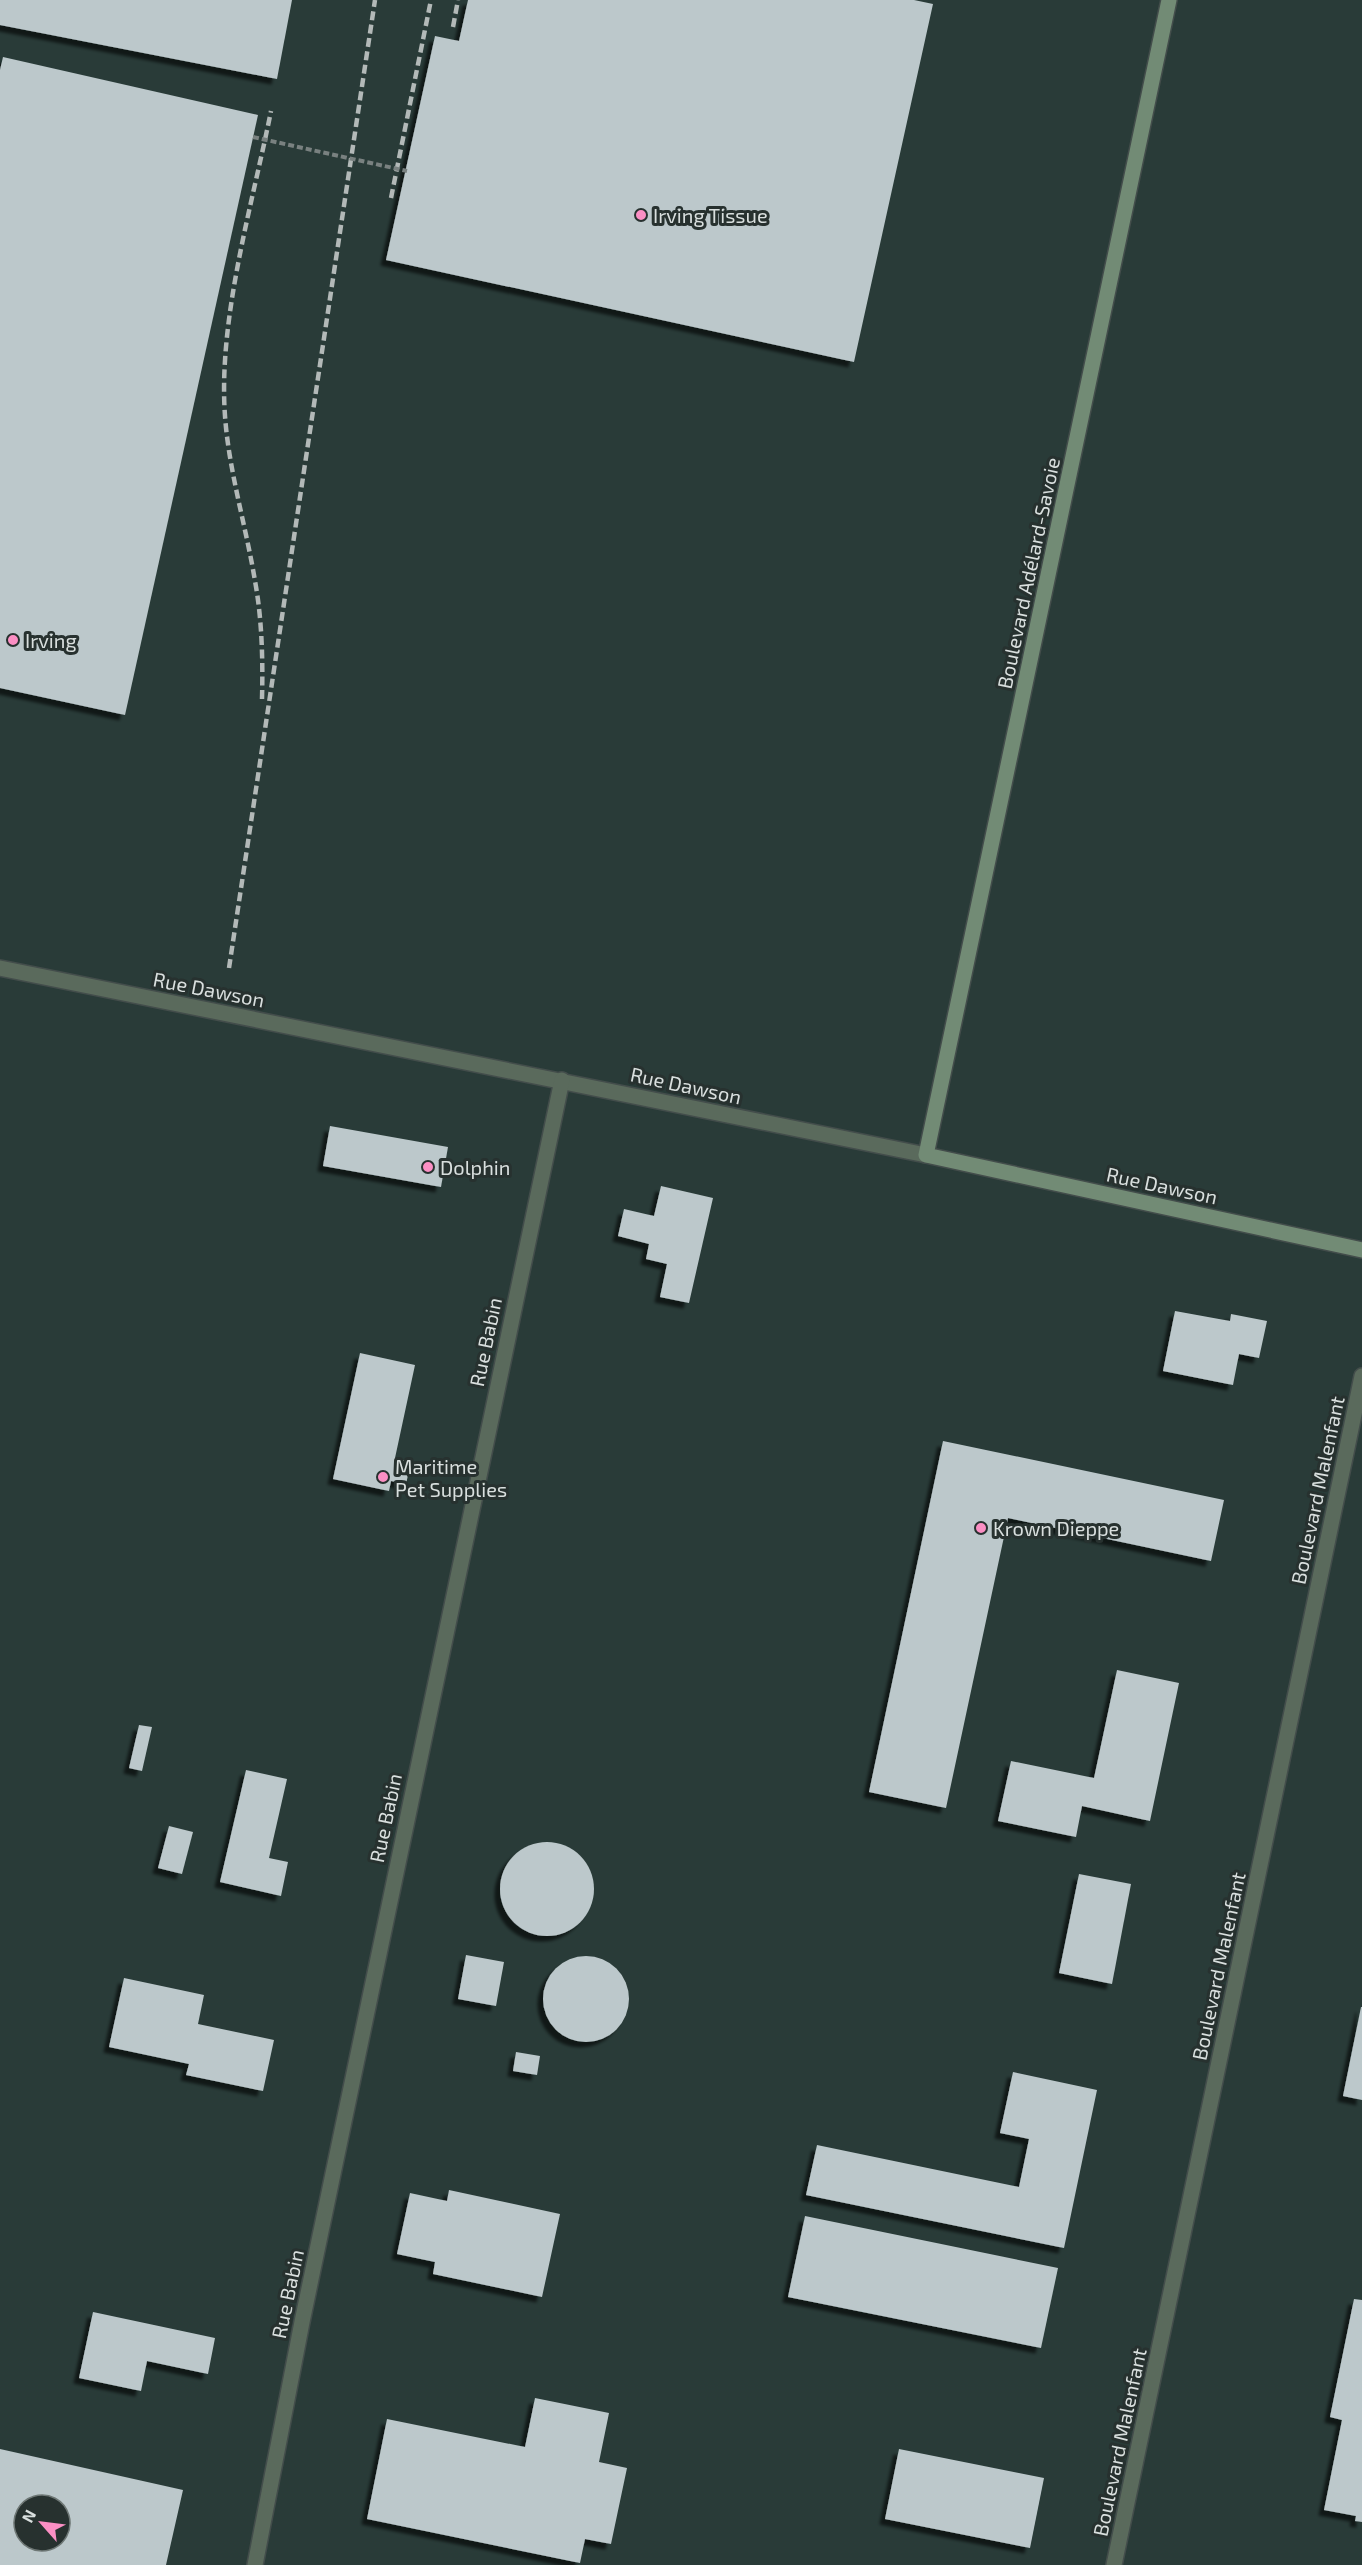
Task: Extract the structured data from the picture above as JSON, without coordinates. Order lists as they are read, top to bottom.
{
  "streets": {
    "street": [
      "Boulevard Adélard-Savoie",
      "Rue Dawson",
      "Rue Babin",
      "Boulevard Malenfant"
    ]
  },
  "crossings": [
    ["Boulevard Adélard-Savoie", "Rue Dawson"],
    ["Rue Dawson", "Rue Babin"]
  ],
  "places": [
    "Irving Tissue",
    "Irving",
    "Dolphin",
    "Maritime Pet Supplies",
    "Krown Dieppe"
  ],
  "north": "top left"
}
